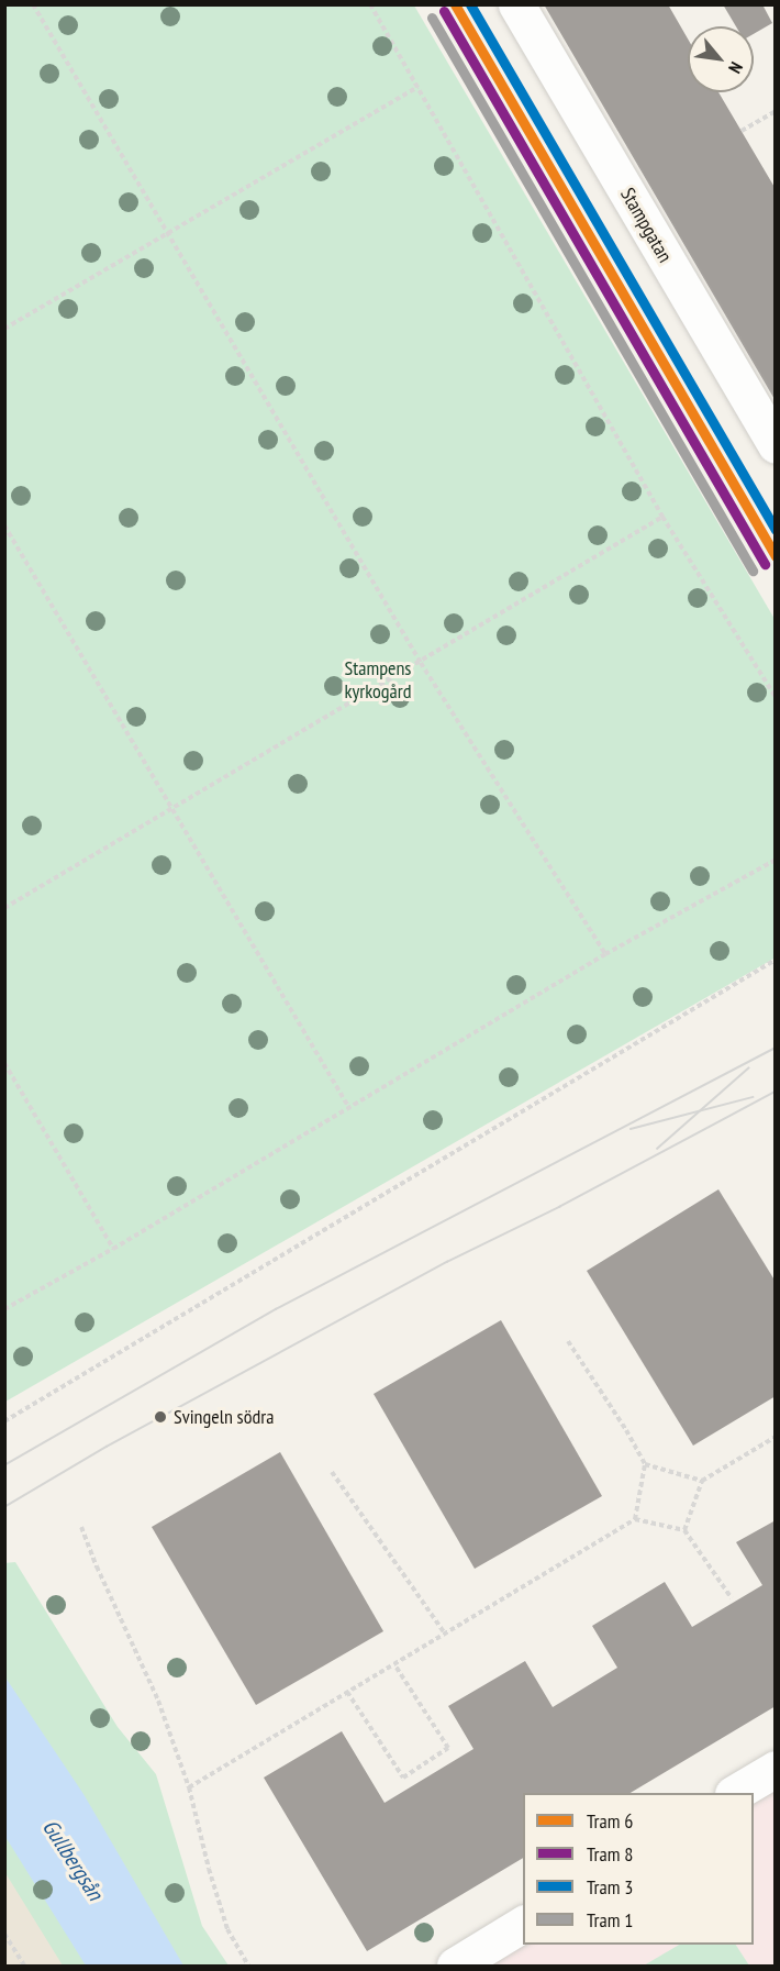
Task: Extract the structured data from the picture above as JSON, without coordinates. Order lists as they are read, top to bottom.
{
  "streets": {
    "street": ["Stampgatan"]
  },
  "water": ["Gullbergsån"],
  "parks": ["Stampens kyrkogård"],
  "places": ["Svingeln södra"],
  "lines": [
    "tram line 6",
    "tram line 3",
    "tram line 8",
    "tram line 1"
  ],
  "legend": [
    "Tram 6",
    "Tram 8",
    "Tram 3",
    "Tram 1"
  ],
  "north": "bottom right"
}
